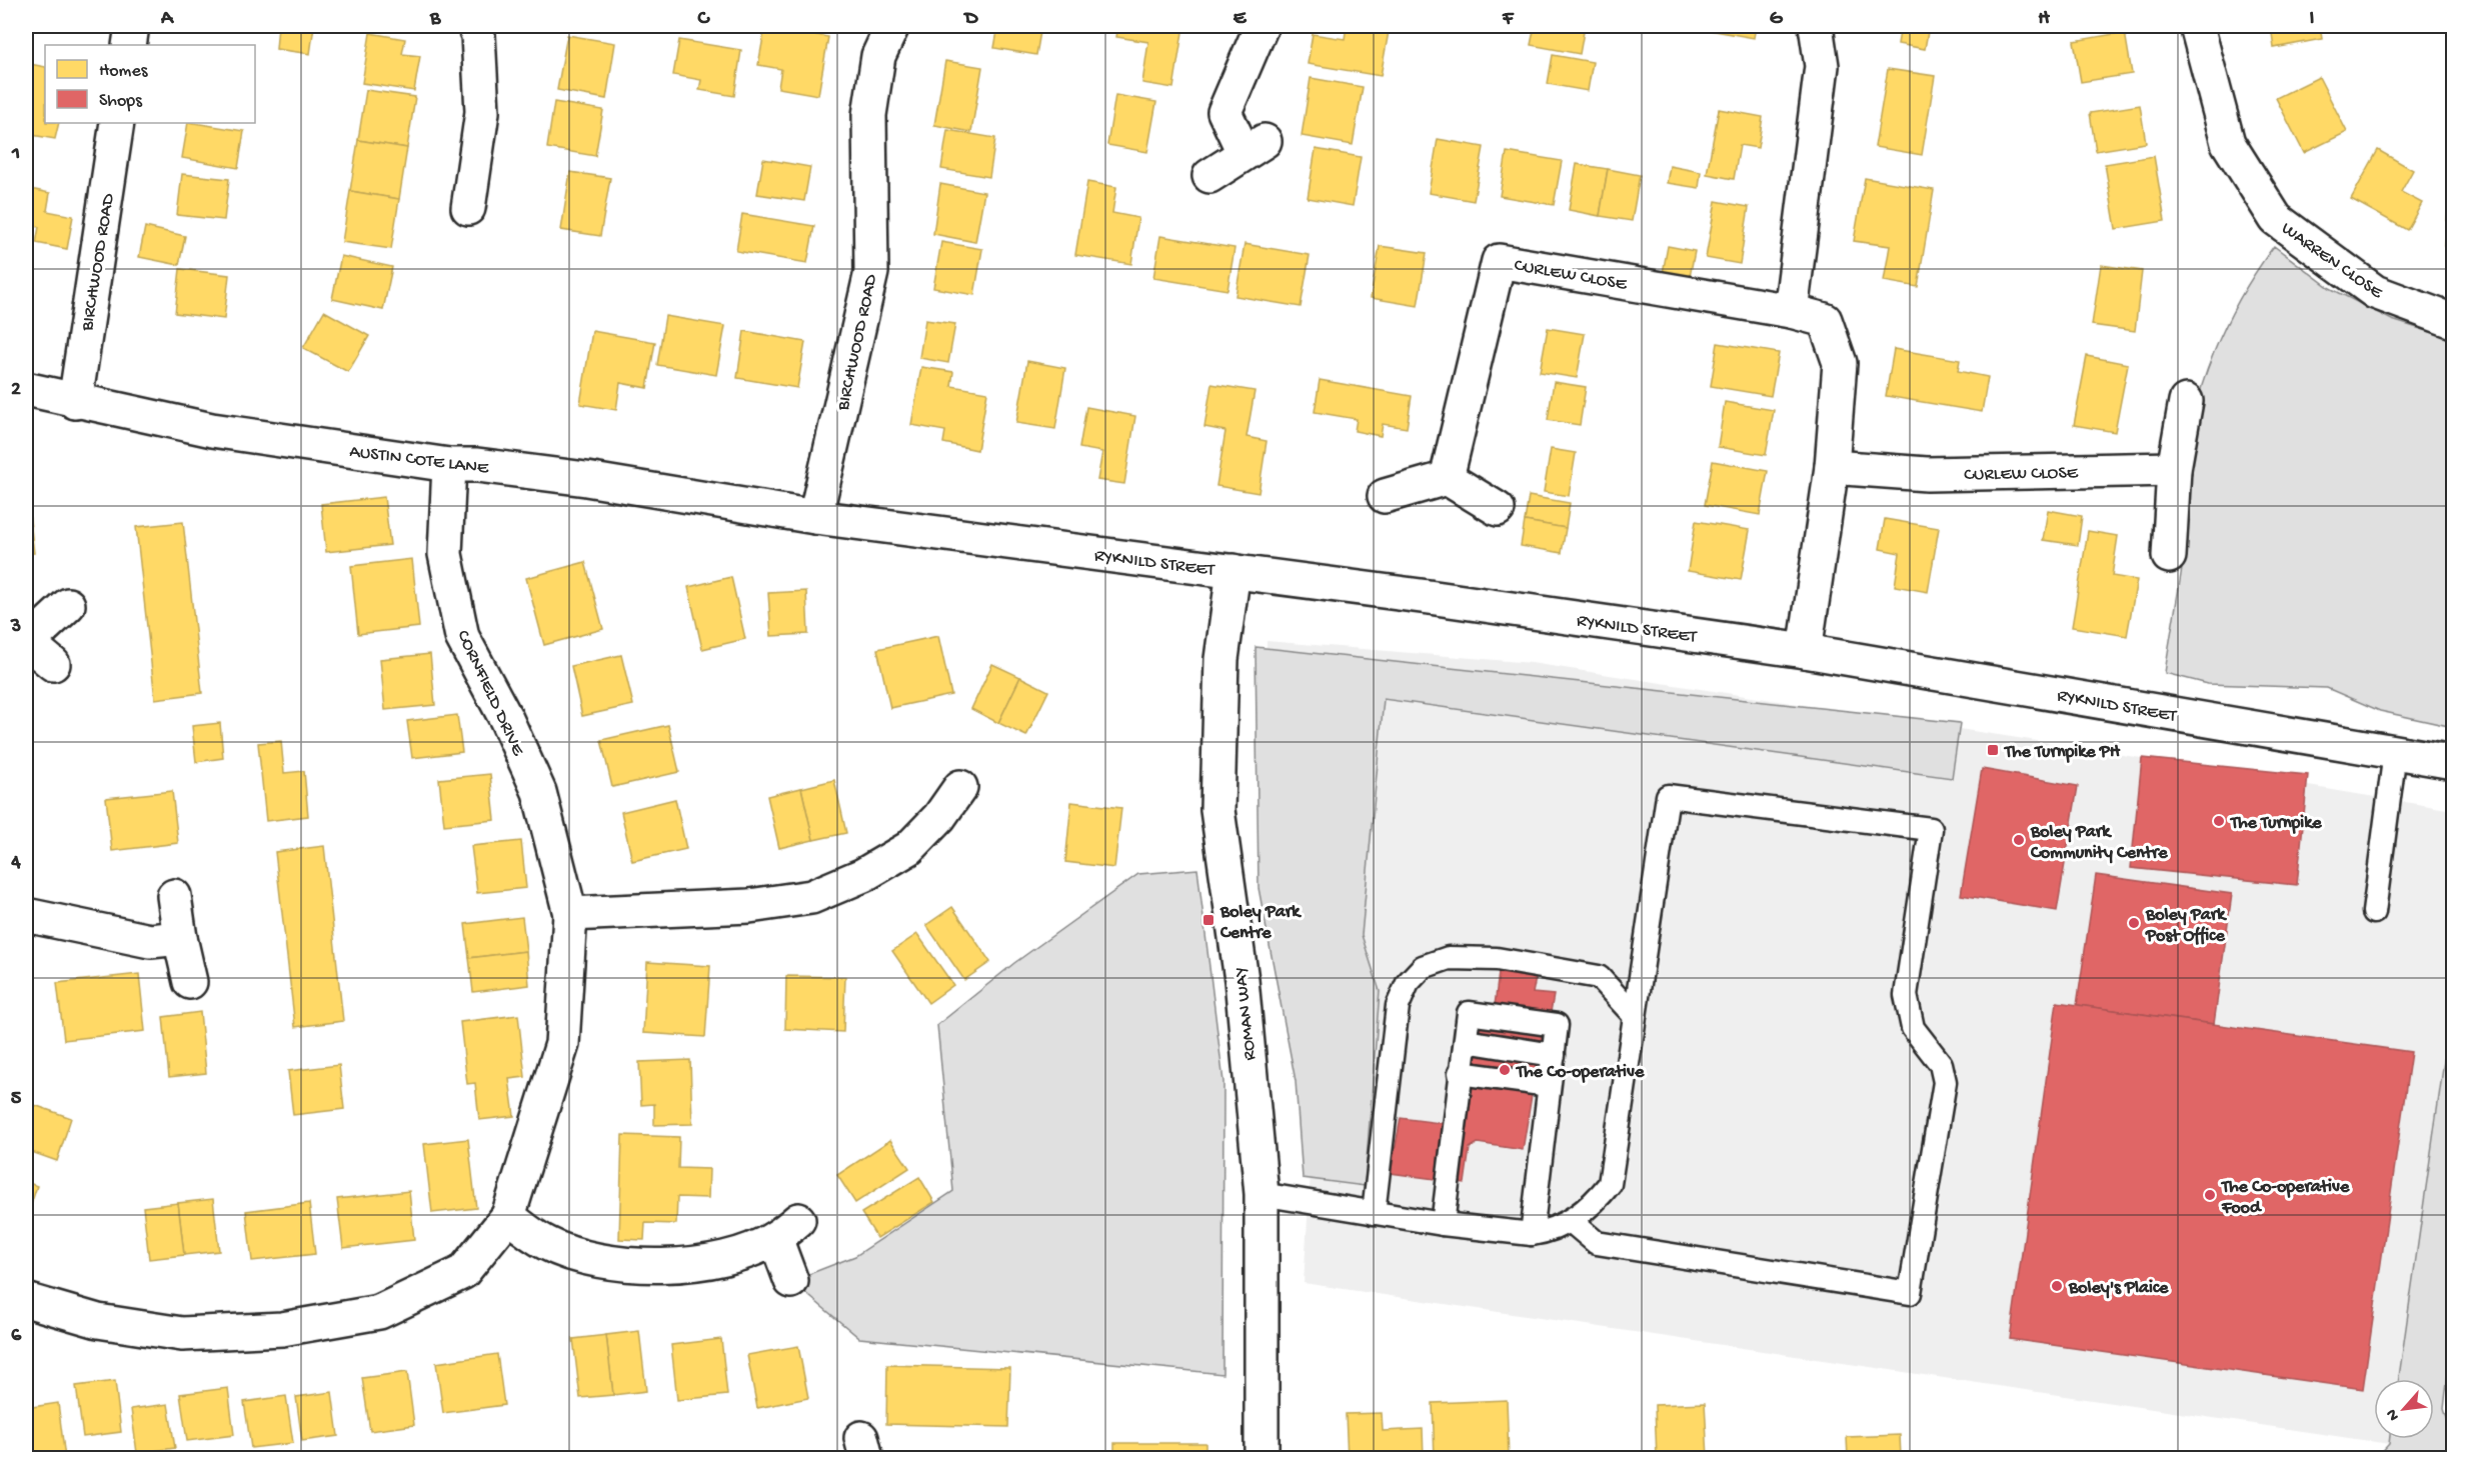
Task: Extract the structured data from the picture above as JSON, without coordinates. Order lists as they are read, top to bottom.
{
  "streets": {
    "street": [
      "WARREN CLOSE",
      "BIRCHWOOD ROAD",
      "CURLEW CLOSE",
      "AUSTIN COTE LANE",
      "RYKNILD STREET",
      "CORNFIELD DRIVE",
      "ROMAN WAY"
    ]
  },
  "crossings": [
    ["BIRCHWOOD ROAD", "AUSTIN COTE LANE"],
    ["BIRCHWOOD ROAD", "RYKNILD STREET"],
    ["CURLEW CLOSE", "RYKNILD STREET"],
    ["AUSTIN COTE LANE", "RYKNILD STREET"],
    ["AUSTIN COTE LANE", "CORNFIELD DRIVE"],
    ["RYKNILD STREET", "ROMAN WAY"]
  ],
  "places": {
    "transit": ["The Turnpike PH", "Boley Park Centre"],
    "other": [
      "The Turnpike",
      "Boley Park Community Centre",
      "Boley Park Post Office",
      "The Co-operative",
      "The Co-operative Food",
      "Boley's Plaice"
    ]
  },
  "legend": ["Homes", "Shops"],
  "north": "bottom left",
  "grid": {
    "columns": [
      "A",
      "B",
      "C",
      "D",
      "E",
      "F",
      "G",
      "H",
      "I"
    ],
    "rows": [
      "1",
      "2",
      "3",
      "4",
      "5",
      "6"
    ]
  }
}
